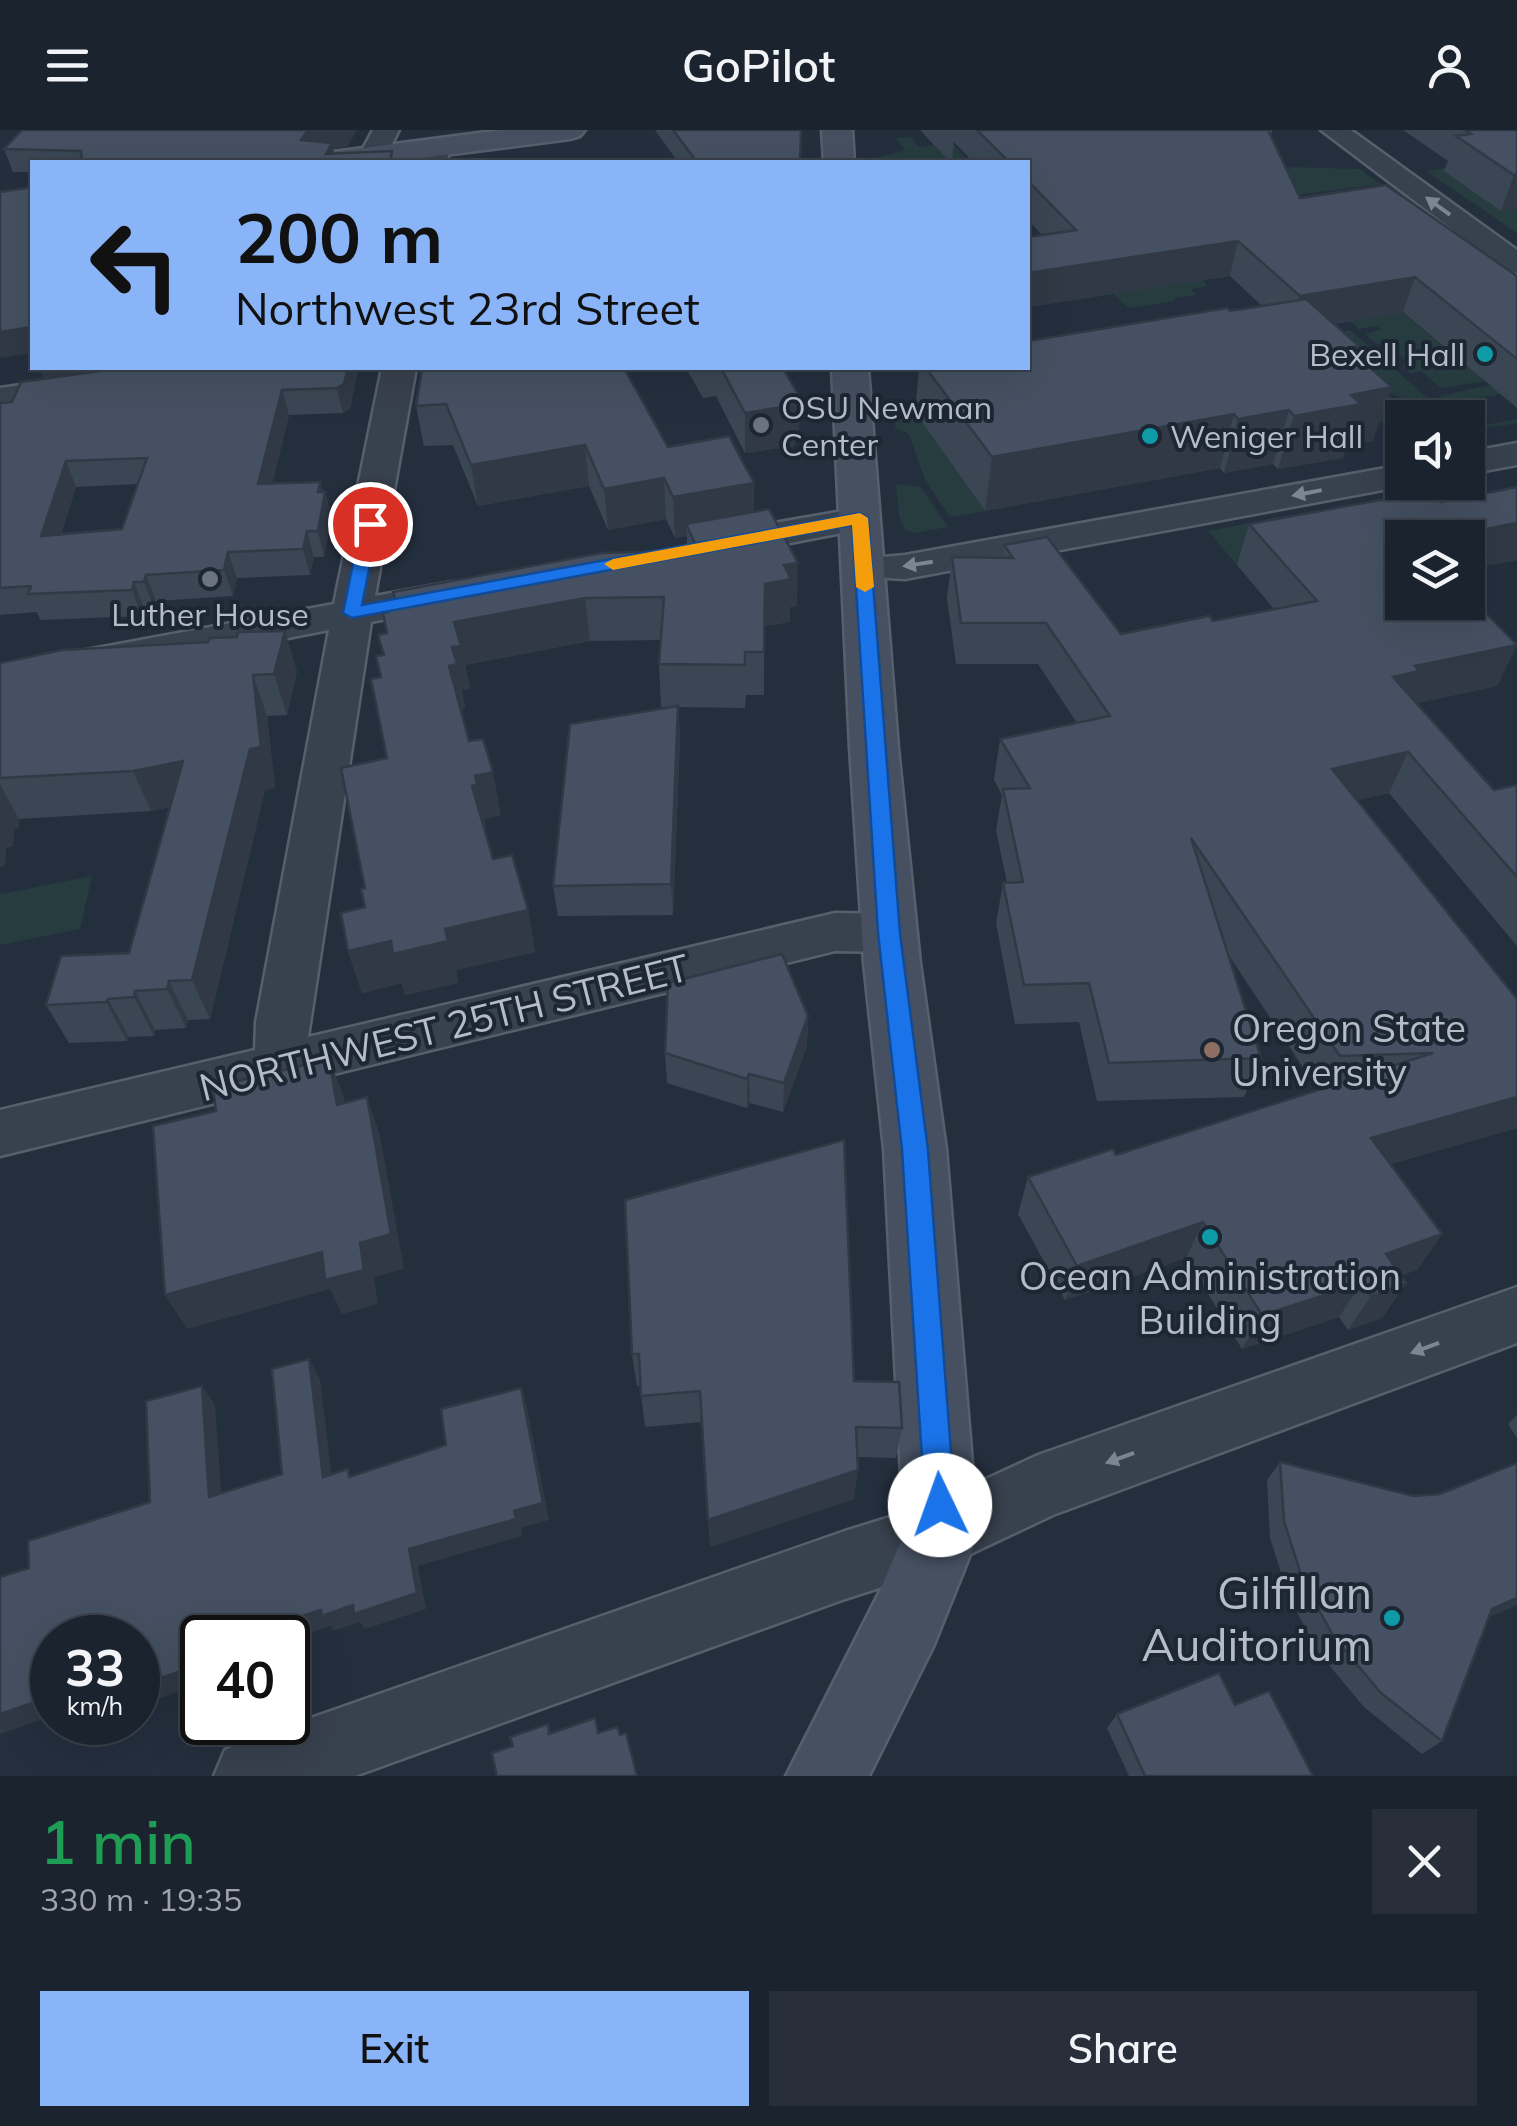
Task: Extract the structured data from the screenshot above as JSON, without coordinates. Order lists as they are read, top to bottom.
{
  "streets": {
    "street": ["NORTHWEST 25TH STREET"]
  },
  "places": [
    "Bexell Hall",
    "OSU Newman Center",
    "Weniger Hall",
    "Luther House",
    "Oregon State University",
    "Ocean Administration Building",
    "Gilfillan Auditorium"
  ],
  "page": {
    "header": "GoPilot",
    "turn": ["200 m", "Northwest 23rd Street"],
    "speed": "33 km/h",
    "limit": "40",
    "heading": ["1 min", "330 m · 19:35"],
    "buttons": ["Exit", "Share"]
  }
}
